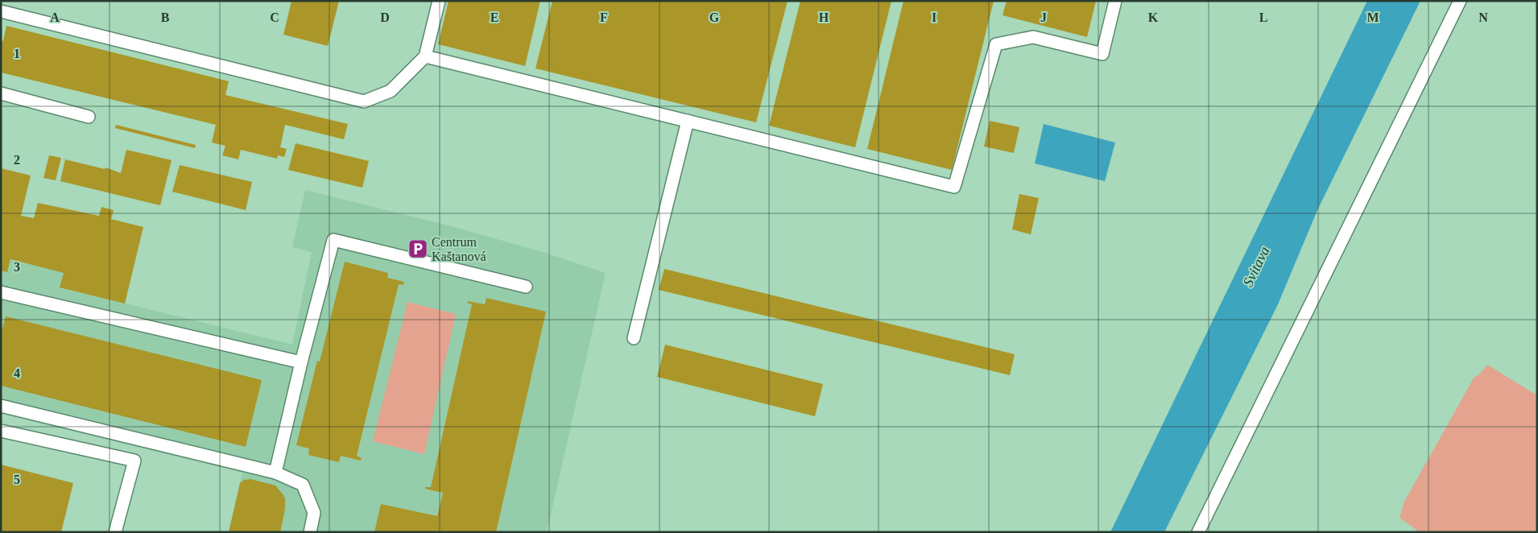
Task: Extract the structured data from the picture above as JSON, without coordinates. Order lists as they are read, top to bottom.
{
  "water": ["Svitava"],
  "places": {
    "parking": ["Centrum Kaštanová"]
  },
  "grid": {
    "columns": [
      "A",
      "B",
      "C",
      "D",
      "E",
      "F",
      "G",
      "H",
      "I",
      "J",
      "K",
      "L",
      "M",
      "N"
    ],
    "rows": [
      "1",
      "2",
      "3",
      "4",
      "5"
    ]
  }
}
